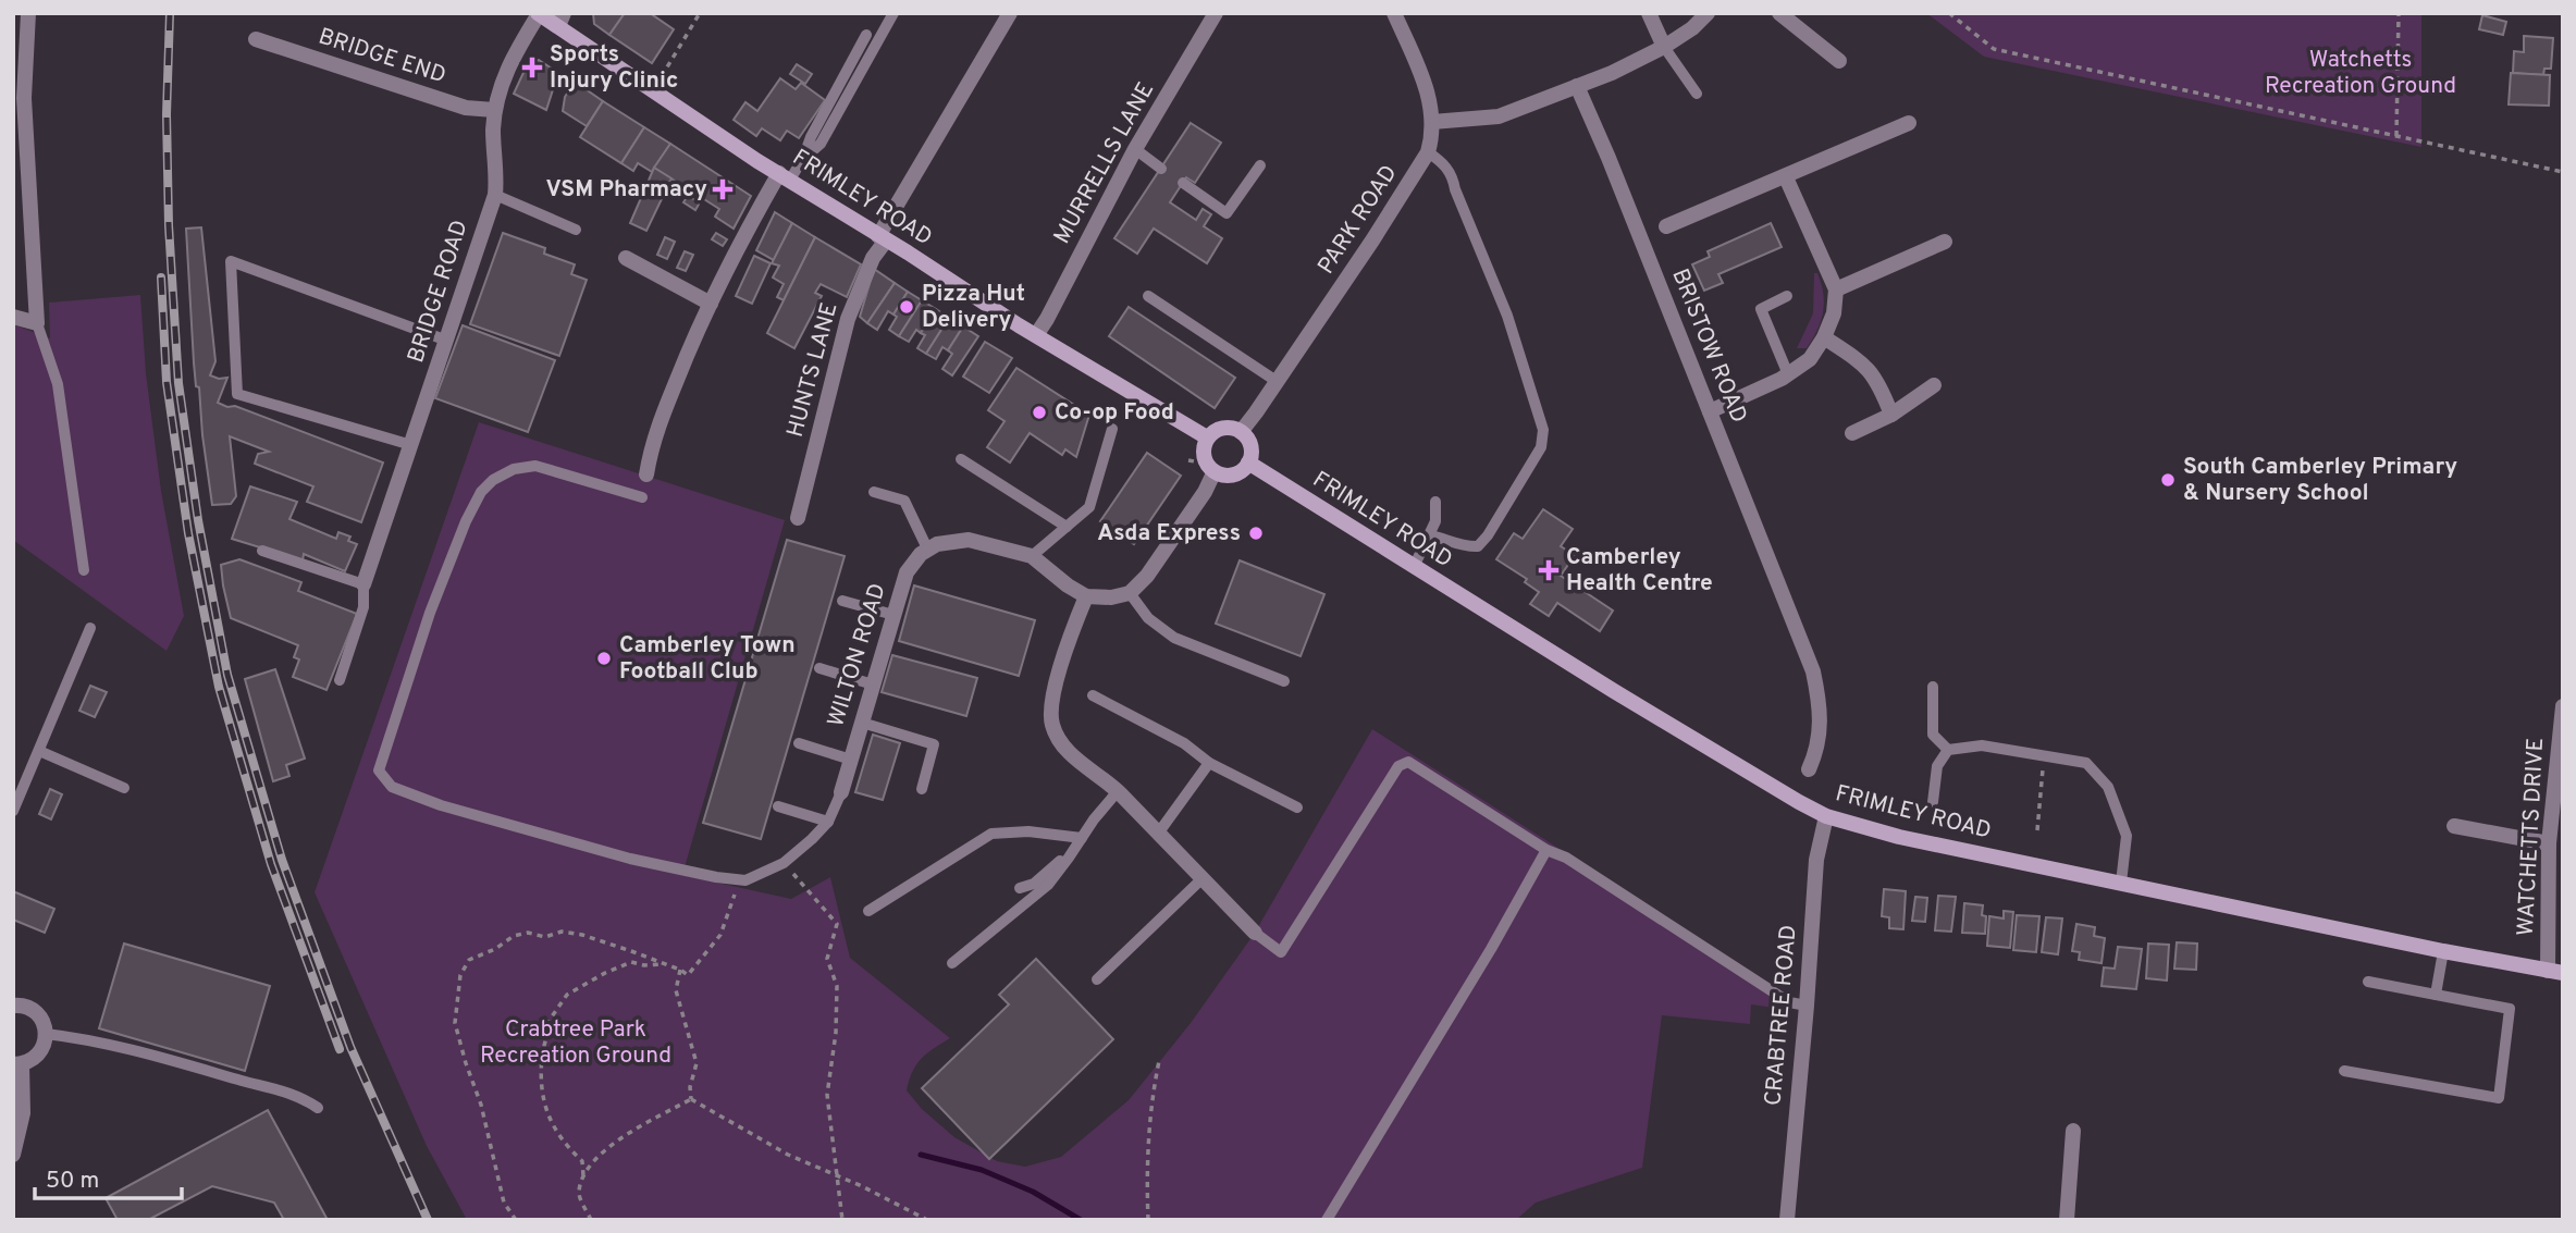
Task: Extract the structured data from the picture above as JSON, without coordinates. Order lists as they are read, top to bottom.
{
  "streets": {
    "main road": ["FRIMLEY ROAD"],
    "street": [
      "BRIDGE END",
      "MURRELLS LANE",
      "PARK ROAD",
      "BRIDGE ROAD",
      "BRISTOW ROAD",
      "HUNTS LANE",
      "WILTON ROAD",
      "WATCHETTS DRIVE",
      "CRABTREE ROAD"
    ]
  },
  "crossings": [
    ["BRIDGE END", "BRIDGE ROAD"],
    ["MURRELLS LANE", "FRIMLEY ROAD"],
    ["FRIMLEY ROAD", "PARK ROAD"],
    ["FRIMLEY ROAD", "BRIDGE ROAD"],
    ["FRIMLEY ROAD", "HUNTS LANE"],
    ["FRIMLEY ROAD", "WATCHETTS DRIVE"],
    ["FRIMLEY ROAD", "CRABTREE ROAD"]
  ],
  "parks": ["Watchetts Recreation Ground", "Crabtree Park Recreation Ground"],
  "places": {
    "health": ["Sports Injury Clinic", "VSM Pharmacy", "Camberley Health Centre"],
    "other": [
      "Pizza Hut Delivery",
      "Co-op Food",
      "South Camberley Primary & Nursery School",
      "Asda Express",
      "Camberley Town Football Club"
    ]
  },
  "scale_bar": "50 m"
}
